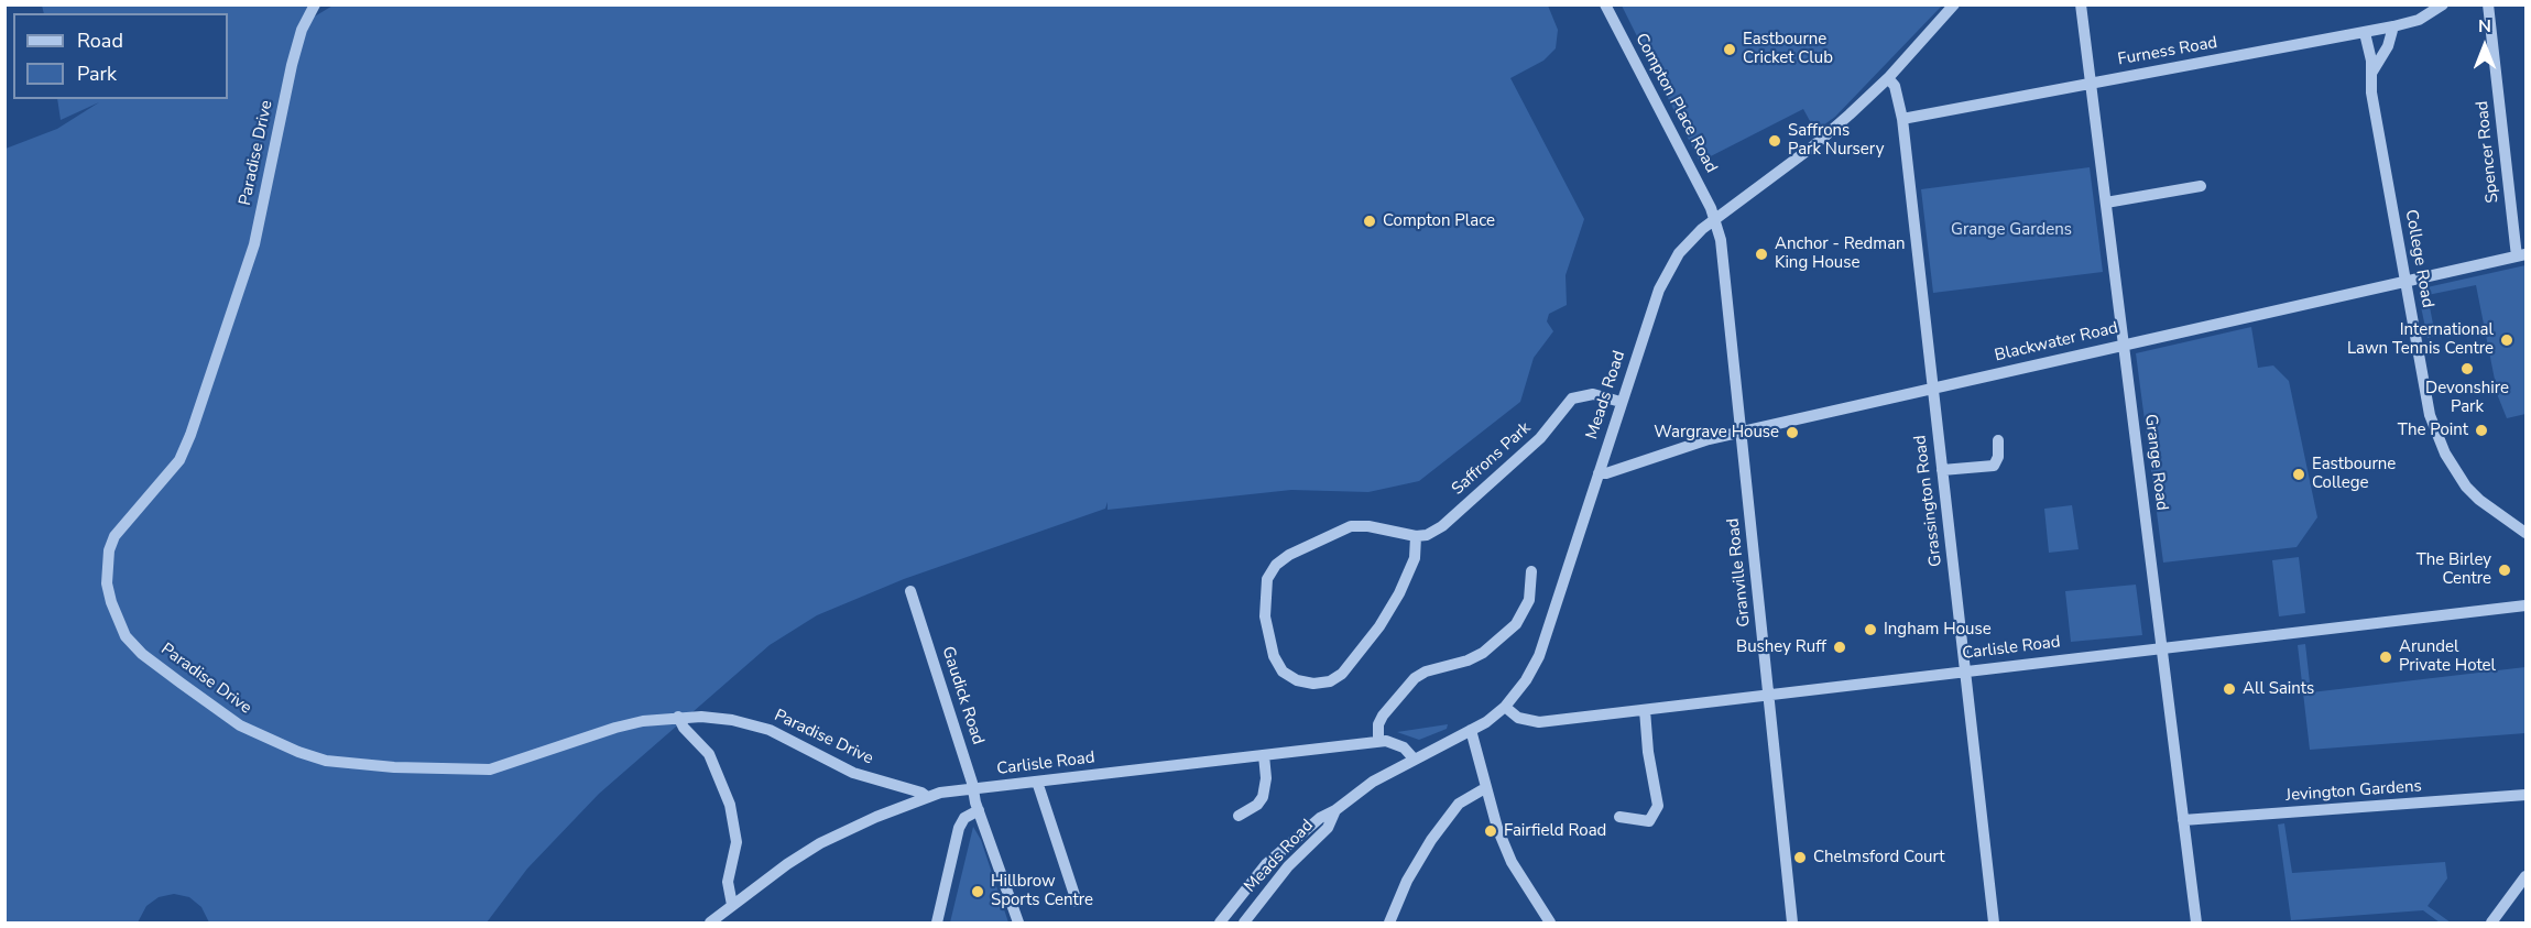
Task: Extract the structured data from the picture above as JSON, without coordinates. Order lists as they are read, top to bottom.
{
  "streets": {
    "street": [
      "Furness Road",
      "Compton Place Road",
      "Spencer Road",
      "Paradise Drive",
      "College Road",
      "Blackwater Road",
      "Meads Road",
      "Saffrons Park",
      "Grange Road",
      "Grassington Road",
      "Granville Road",
      "Carlisle Road",
      "Gaudick Road",
      "Jevington Gardens"
    ]
  },
  "crossings": [
    ["Furness Road", "College Road"],
    ["Furness Road", "Grange Road"],
    ["Furness Road", "Grassington Road"],
    ["Compton Place Road", "Meads Road"],
    ["Compton Place Road", "Granville Road"],
    ["Spencer Road", "Blackwater Road"],
    ["Paradise Drive", "Carlisle Road"],
    ["College Road", "Blackwater Road"],
    ["Blackwater Road", "Meads Road"],
    ["Blackwater Road", "Grange Road"],
    ["Blackwater Road", "Grassington Road"],
    ["Blackwater Road", "Granville Road"],
    ["Meads Road", "Saffrons Park"],
    ["Meads Road", "Grassington Road"],
    ["Meads Road", "Granville Road"],
    ["Meads Road", "Carlisle Road"],
    ["Grange Road", "Carlisle Road"],
    ["Grange Road", "Jevington Gardens"],
    ["Grassington Road", "Carlisle Road"],
    ["Granville Road", "Carlisle Road"],
    ["Carlisle Road", "Gaudick Road"]
  ],
  "parks": ["Grange Gardens"],
  "places": [
    "Eastbourne Cricket Club",
    "Saffrons Park Nursery",
    "Compton Place",
    "Anchor - Redman King House",
    "International Lawn Tennis Centre",
    "Devonshire Park",
    "The Point",
    "Wargrave House",
    "Eastbourne College",
    "The Birley Centre",
    "Ingham House",
    "Bushey Ruff",
    "Arundel Private Hotel",
    "All Saints",
    "Fairfield Road",
    "Chelmsford Court",
    "Hillbrow Sports Centre"
  ],
  "legend": ["Road", "Park"],
  "north": "top"
}
